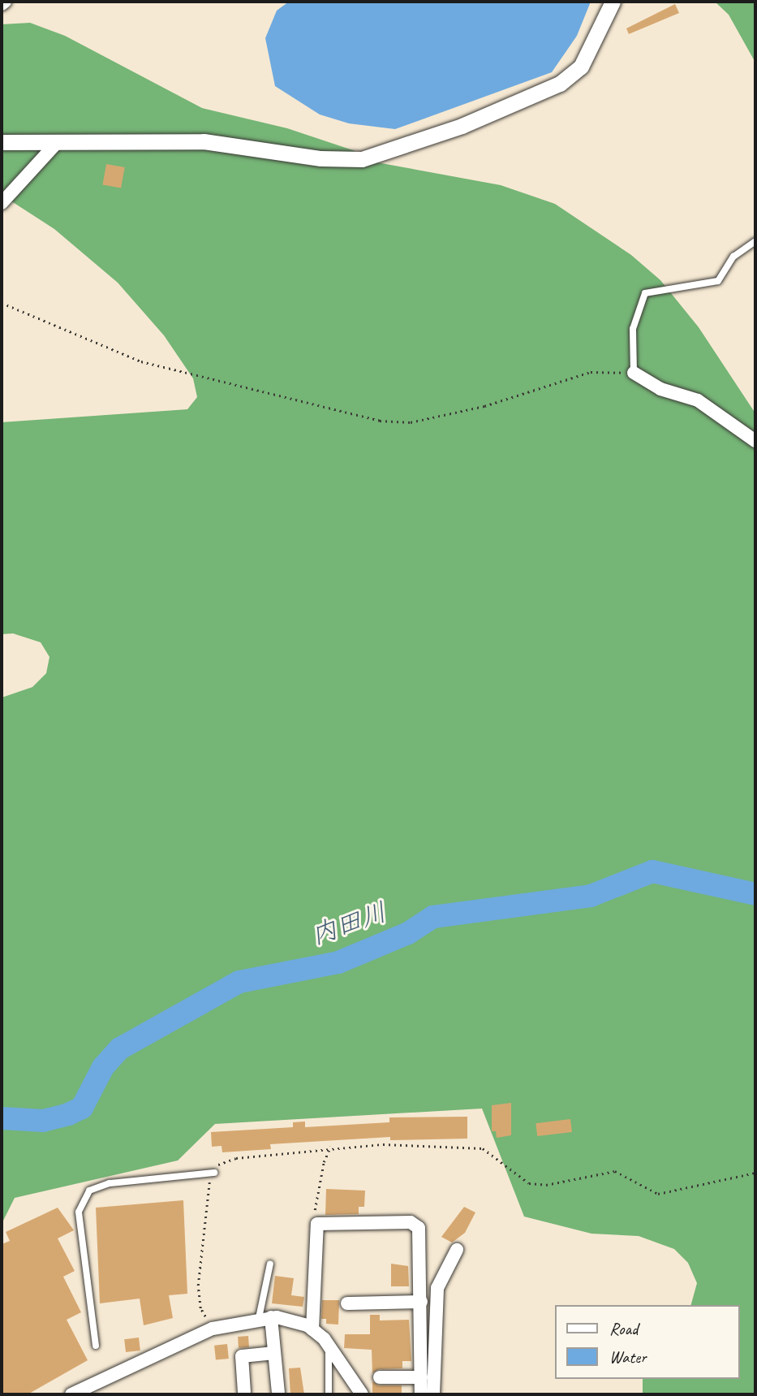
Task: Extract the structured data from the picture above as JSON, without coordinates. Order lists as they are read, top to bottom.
{
  "water": ["内田川"],
  "legend": ["Road", "Water"]
}
